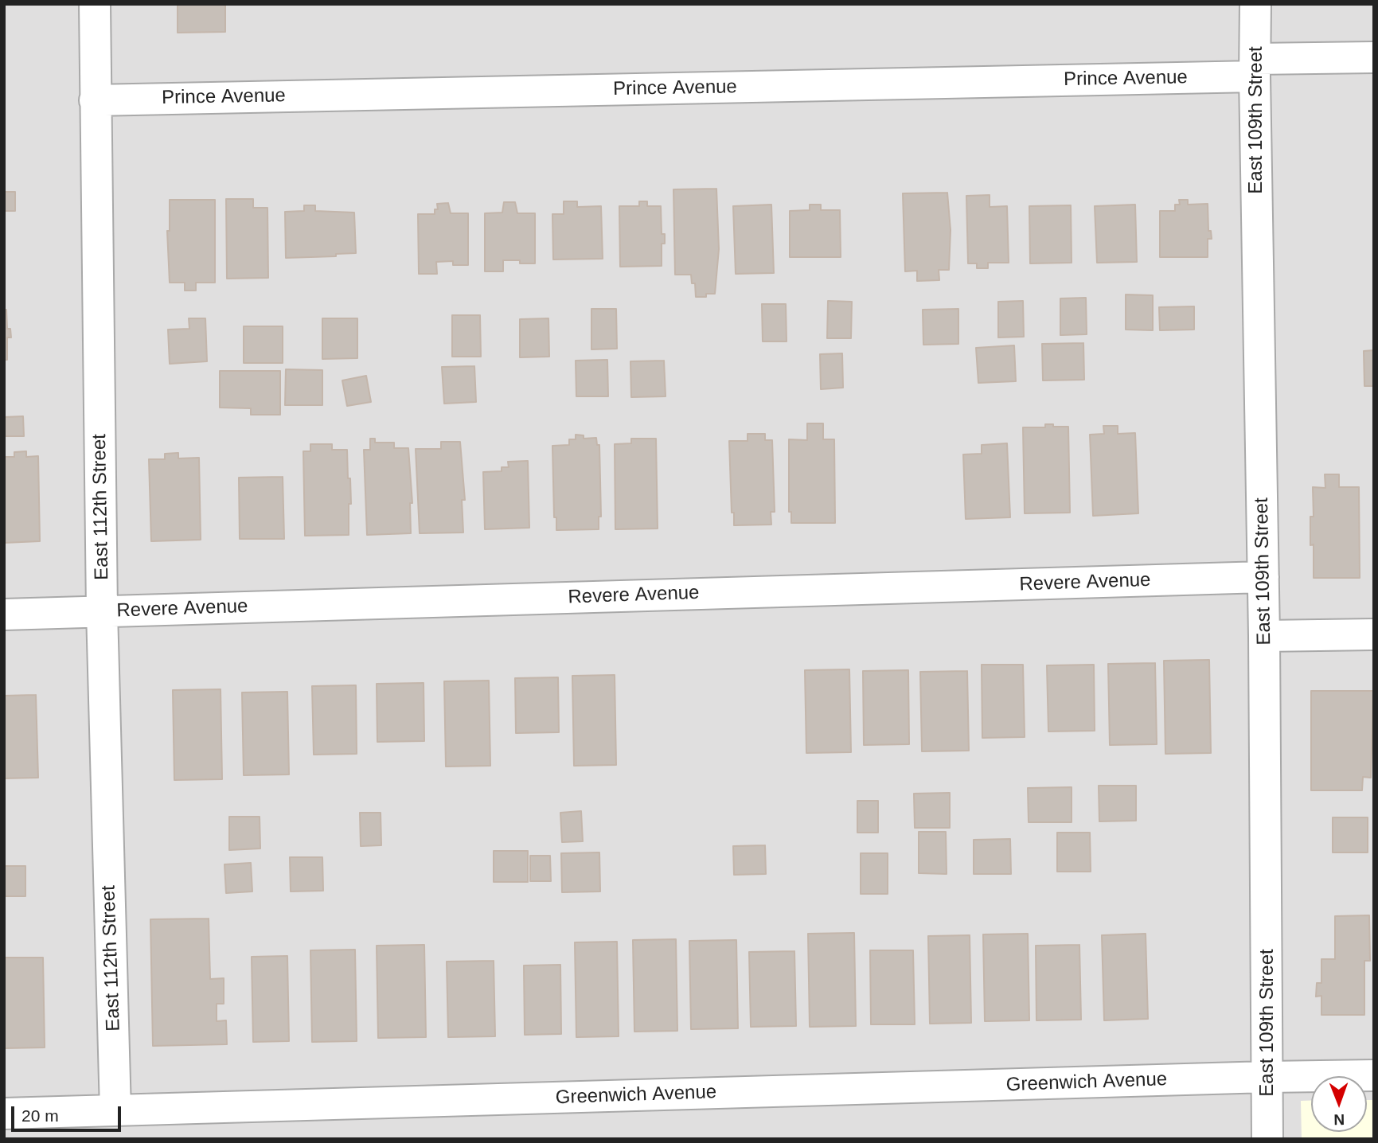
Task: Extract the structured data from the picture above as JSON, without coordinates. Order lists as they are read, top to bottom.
{
  "streets": {
    "street": [
      "Prince Avenue",
      "East 109th Street",
      "East 112th Street",
      "Revere Avenue",
      "Greenwich Avenue"
    ]
  },
  "crossings": [
    ["Prince Avenue", "East 109th Street"],
    ["Prince Avenue", "East 112th Street"],
    ["East 109th Street", "Revere Avenue"],
    ["East 109th Street", "Greenwich Avenue"],
    ["East 112th Street", "Revere Avenue"],
    ["East 112th Street", "Greenwich Avenue"]
  ],
  "scale_bar": "20 m",
  "north": "bottom"
}
